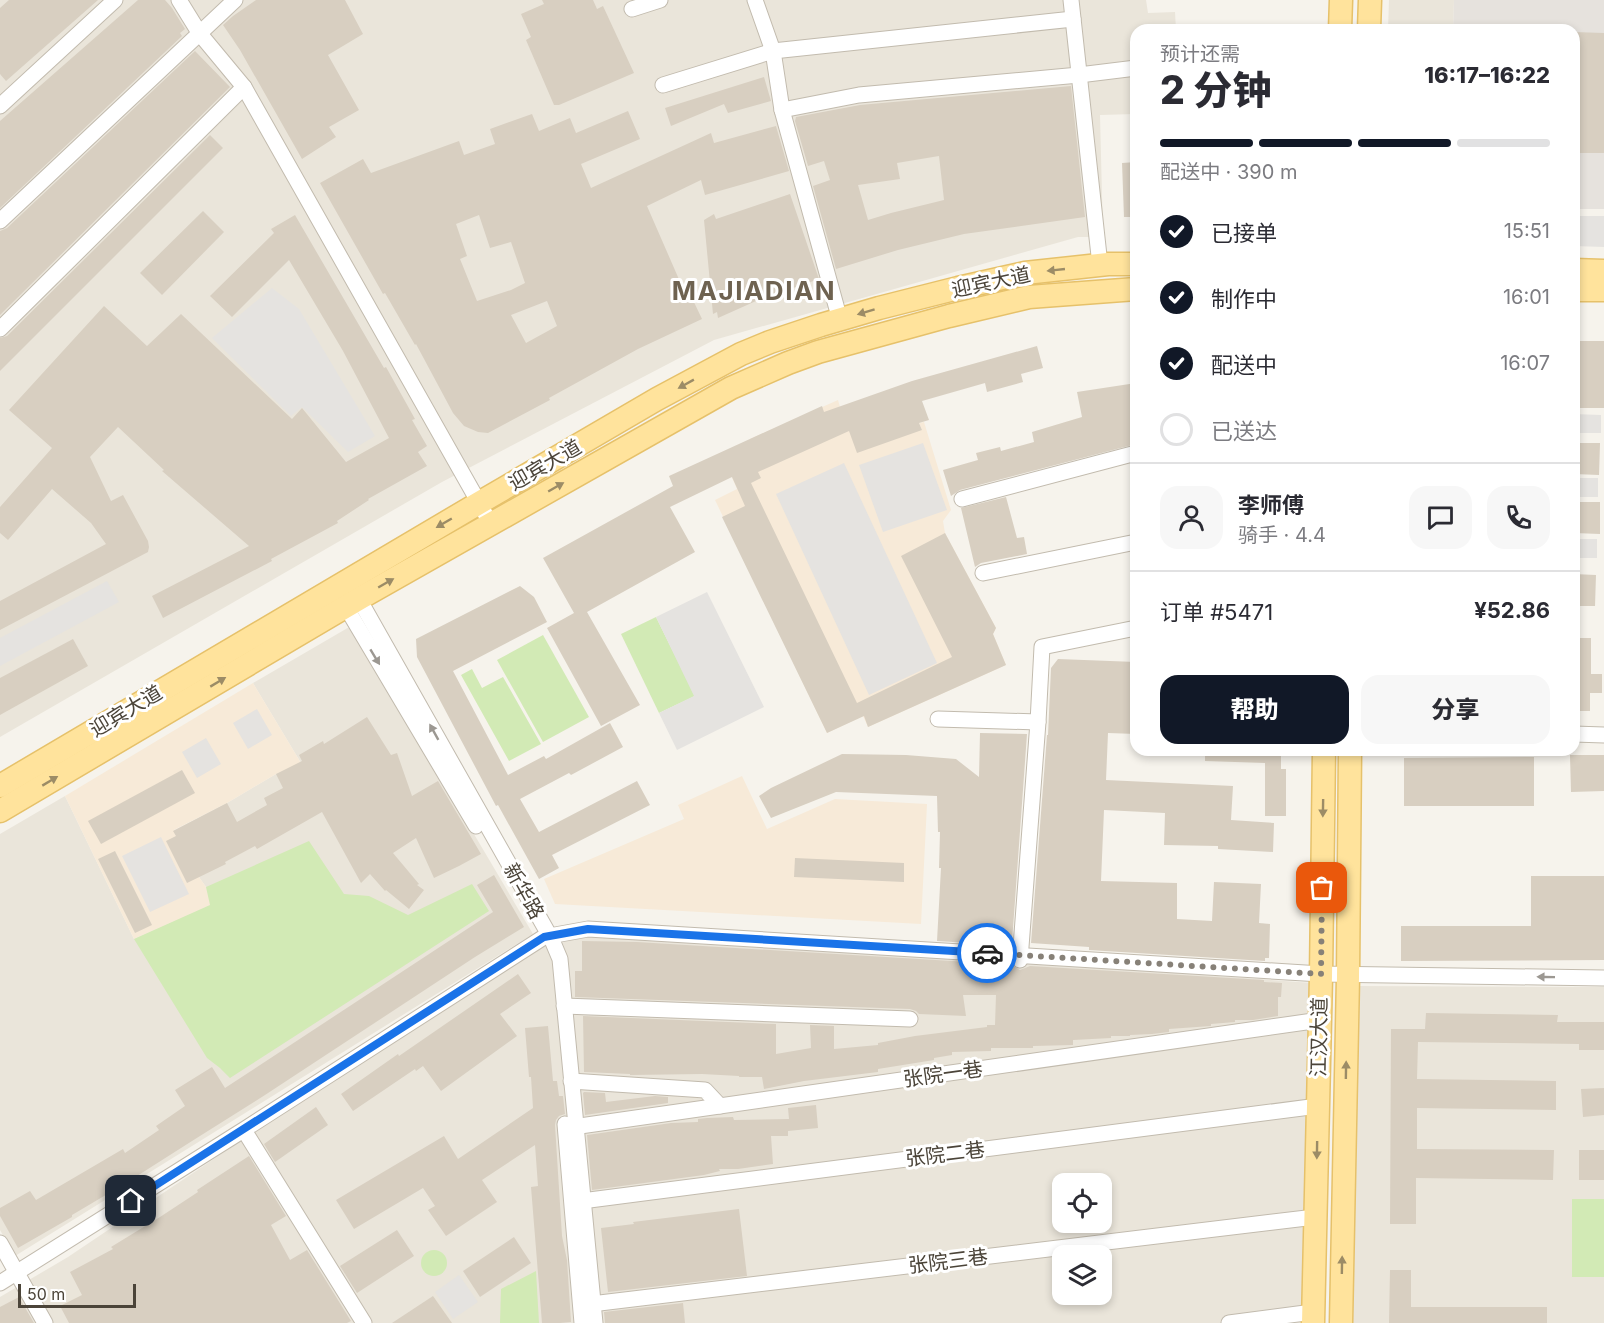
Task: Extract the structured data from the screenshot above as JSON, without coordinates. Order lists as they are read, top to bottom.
{
  "streets": {
    "main road": ["迎宾大道", "江汉大道"],
    "street": [
      "新华路",
      "张院一巷",
      "张院二巷",
      "张院三巷"
    ]
  },
  "crossings": [
    ["迎宾大道", "新华路"],
    ["新华路", "张院一巷"],
    ["新华路", "张院二巷"],
    ["新华路", "张院三巷"],
    ["江汉大道", "张院一巷"],
    ["江汉大道", "张院二巷"],
    ["江汉大道", "张院三巷"]
  ],
  "districts": ["MAJIADIAN"],
  "scale_bar": "50 m",
  "page": {
    "heading": ["2 分钟", "预计还需", "16:17–16:22"],
    "panel": [
      "李师傅",
      "骑手 · 4.4",
      "订单 #5471",
      "¥52.86"
    ],
    "bar": "配送中 · 390 m",
    "list": [
      ["已接单", "15:51"],
      ["制作中", "16:01"],
      ["配送中", "16:07"],
      "已送达"
    ],
    "buttons": ["帮助", "分享"],
    "scale": "50 m"
  }
}
